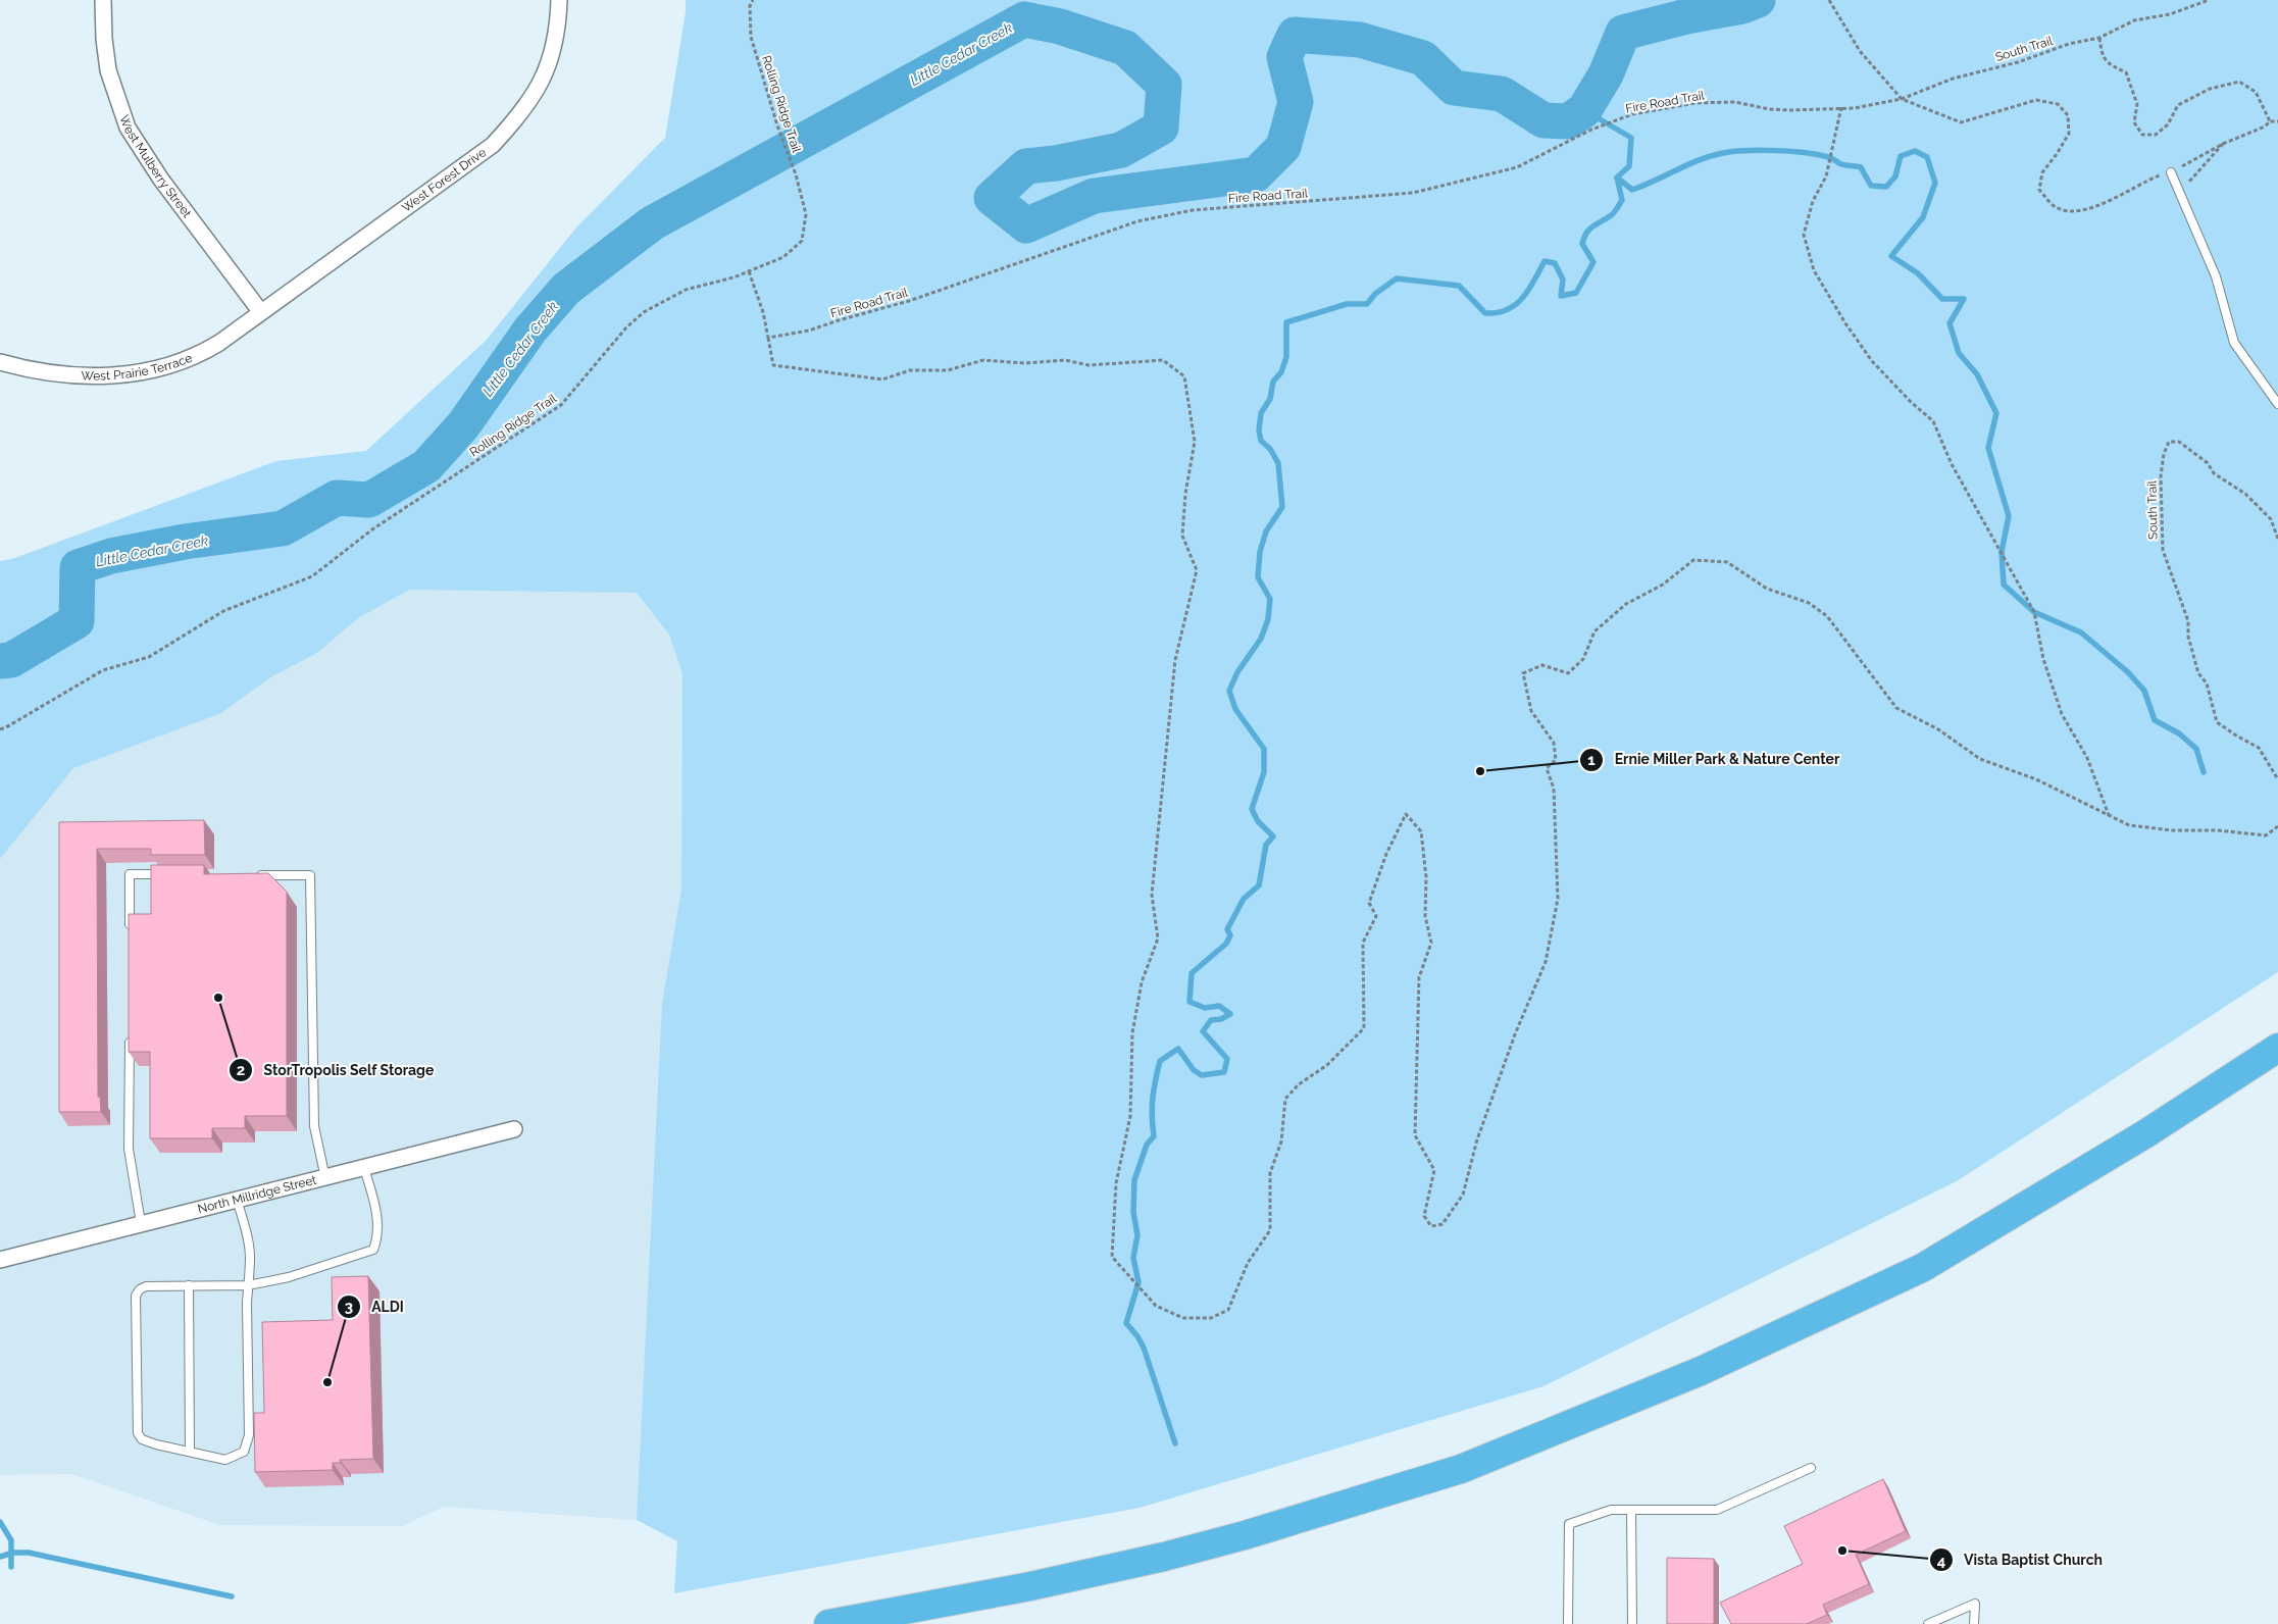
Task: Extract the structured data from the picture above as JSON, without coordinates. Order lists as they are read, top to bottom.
{
  "streets": {
    "street": [
      "West Mulberry Street",
      "West Forest Drive",
      "West Prairie Terrace",
      "North Millridge Street"
    ],
    "path": ["South Trail", "Fire Road Trail", "Rolling Ridge Trail"]
  },
  "crossings": [
    ["South Trail", "Fire Road Trail"],
    ["West Mulberry Street", "West Forest Drive"],
    ["West Mulberry Street", "West Prairie Terrace"],
    ["West Forest Drive", "West Prairie Terrace"]
  ],
  "water": ["Little Cedar Creek"],
  "places": [
    "Ernie Miller Park & Nature Center",
    "StorTropolis Self Storage",
    "ALDI",
    "Vista Baptist Church"
  ]
}
